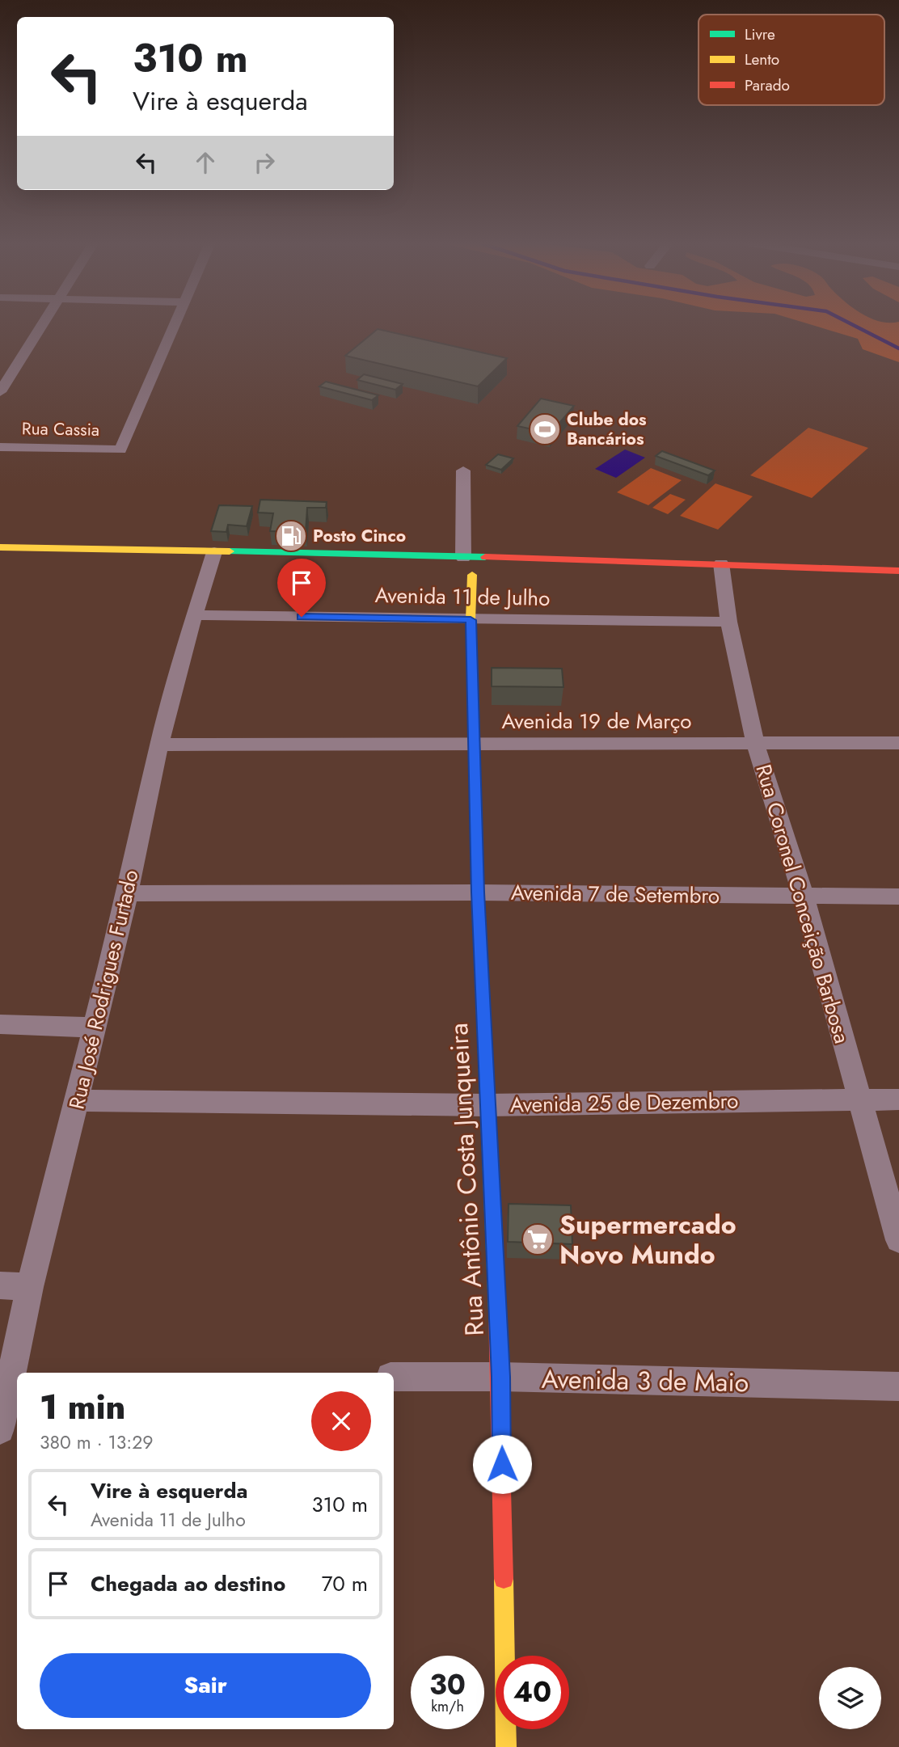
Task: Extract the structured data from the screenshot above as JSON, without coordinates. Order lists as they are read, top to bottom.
{
  "streets": {
    "street": [
      "Rua Cassia",
      "Avenida 11 de Julho",
      "Avenida 19 de Março",
      "Avenida 7 de Setembro",
      "Rua Coronel Conceição Barbosa",
      "Rua José Rodrigues Furtado",
      "Avenida 25 de Dezembro",
      "Rua Antônio Costa Junqueira",
      "Avenida 3 de Maio"
    ]
  },
  "crossings": [
    ["Avenida 11 de Julho", "Rua Coronel Conceição Barbosa"],
    ["Avenida 11 de Julho", "Rua José Rodrigues Furtado"],
    ["Avenida 11 de Julho", "Rua Antônio Costa Junqueira"],
    ["Avenida 19 de Março", "Rua Coronel Conceição Barbosa"],
    ["Avenida 19 de Março", "Rua José Rodrigues Furtado"],
    ["Avenida 19 de Março", "Rua Antônio Costa Junqueira"],
    ["Avenida 7 de Setembro", "Rua Coronel Conceição Barbosa"],
    ["Avenida 7 de Setembro", "Rua José Rodrigues Furtado"],
    ["Avenida 7 de Setembro", "Rua Antônio Costa Junqueira"],
    ["Rua Coronel Conceição Barbosa", "Avenida 25 de Dezembro"],
    ["Rua José Rodrigues Furtado", "Avenida 25 de Dezembro"],
    ["Avenida 25 de Dezembro", "Rua Antônio Costa Junqueira"],
    ["Rua Antônio Costa Junqueira", "Avenida 3 de Maio"]
  ],
  "places": {
    "sports": ["Clube dos Bancários"],
    "fuel station": ["Posto Cinco"],
    "supermarket": ["Supermercado Novo Mundo"]
  },
  "legend": ["Livre", "Lento", "Parado"],
  "page": {
    "turn": ["310 m", "Vire à esquerda"],
    "heading": ["1 min", "380 m · 13:29"],
    "list": [
      {
        "name": "Vire à esquerda",
        "note": "Avenida 11 de Julho",
        "value": "310 m"
      },
      {
        "name": "Chegada ao destino",
        "value": "70 m"
      }
    ],
    "buttons": "Sair",
    "speed": "30 km/h",
    "limit": "40"
  }
}
